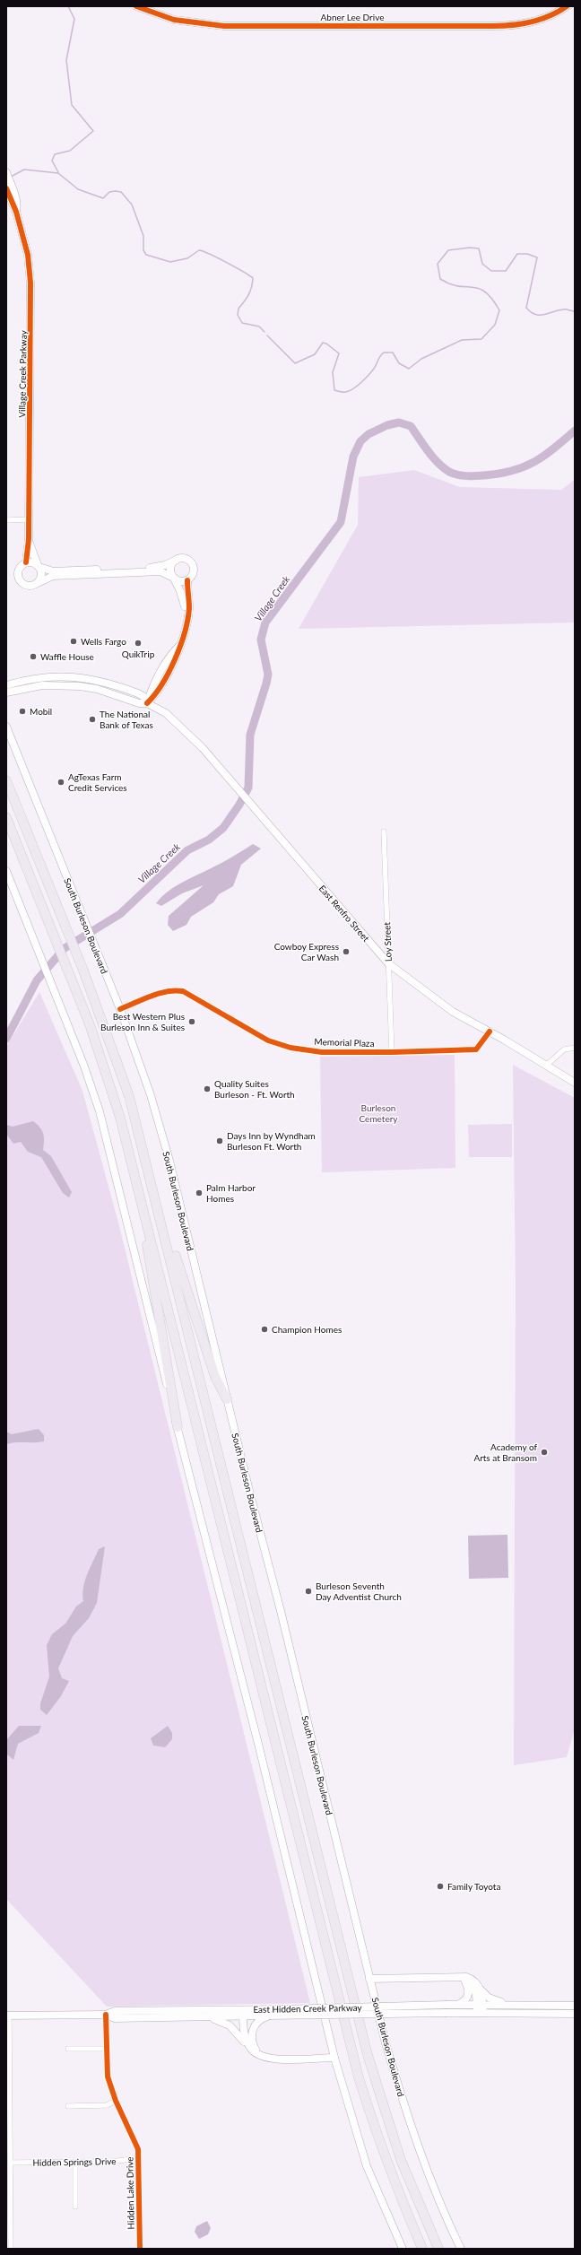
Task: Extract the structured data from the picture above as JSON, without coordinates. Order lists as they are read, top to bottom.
{
  "streets": {
    "main road": [
      "Abner Lee Drive",
      "Village Creek Parkway",
      "East Renfro Street",
      "South Burleson Boulevard",
      "East Hidden Creek Parkway"
    ],
    "street": [
      "Loy Street",
      "Memorial Plaza",
      "Hidden Springs Drive",
      "Hidden Lake Drive"
    ]
  },
  "crossings": [
    ["East Renfro Street", "Loy Street"],
    ["East Renfro Street", "Memorial Plaza"],
    ["South Burleson Boulevard", "Memorial Plaza"],
    ["Loy Street", "Memorial Plaza"],
    ["East Hidden Creek Parkway", "Hidden Lake Drive"],
    ["Hidden Springs Drive", "Hidden Lake Drive"]
  ],
  "water": ["Village Creek"],
  "parks": ["Burleson Cemetery"],
  "places": [
    "Wells Fargo",
    "QuikTrip",
    "Waffle House",
    "Mobil",
    "The National Bank of Texas",
    "AgTexas Farm Credit Services",
    "Cowboy Express Car Wash",
    "Best Western Plus Burleson Inn & Suites",
    "Quality Suites Burleson - Ft. Worth",
    "Days Inn by Wyndham Burleson Ft. Worth",
    "Palm Harbor Homes",
    "Champion Homes",
    "Academy of Arts at Bransom",
    "Burleson Seventh Day Adventist Church",
    "Family Toyota"
  ]
}
